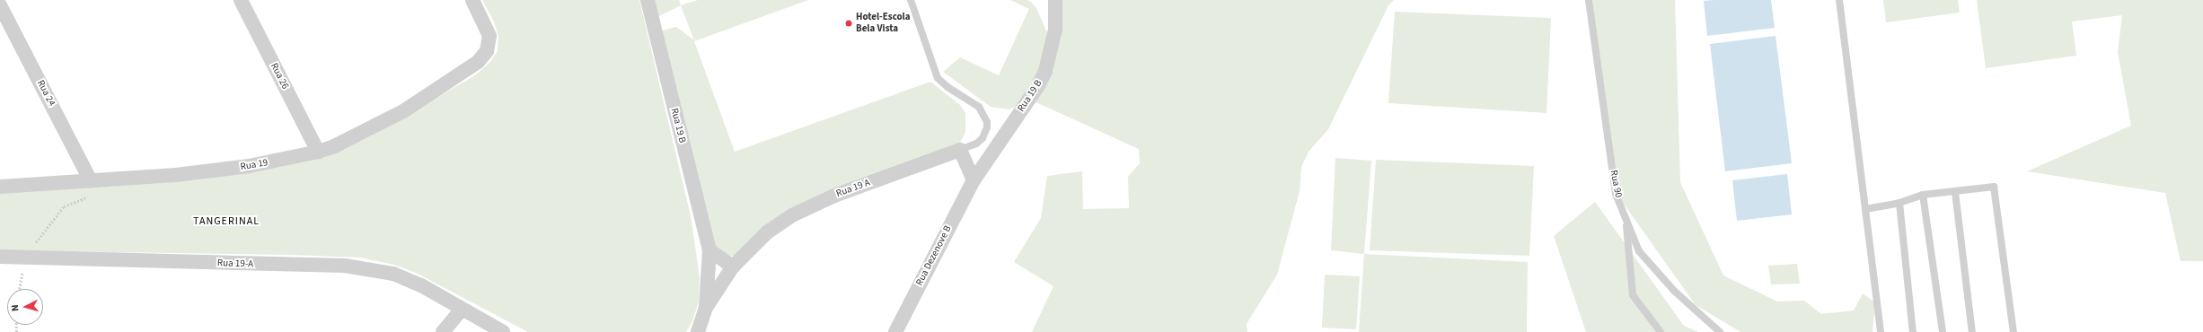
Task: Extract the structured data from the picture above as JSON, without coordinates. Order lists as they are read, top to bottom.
{
  "streets": {
    "street": [
      "Rua 26",
      "Rua 24",
      "Rua 19 B",
      "Rua 19",
      "Rua 19 A",
      "Rua Dezenove B",
      "Rua 19-A"
    ],
    "lane": ["Rua 90"]
  },
  "crossings": [
    ["Rua 26", "Rua 19"],
    ["Rua 24", "Rua 19"],
    ["Rua 19 B", "Rua 19 A"],
    ["Rua 19 B", "Rua Dezenove B"]
  ],
  "districts": ["TANGERINAL"],
  "places": ["Hotel-Escola Bela Vista"],
  "north": "left"
}
